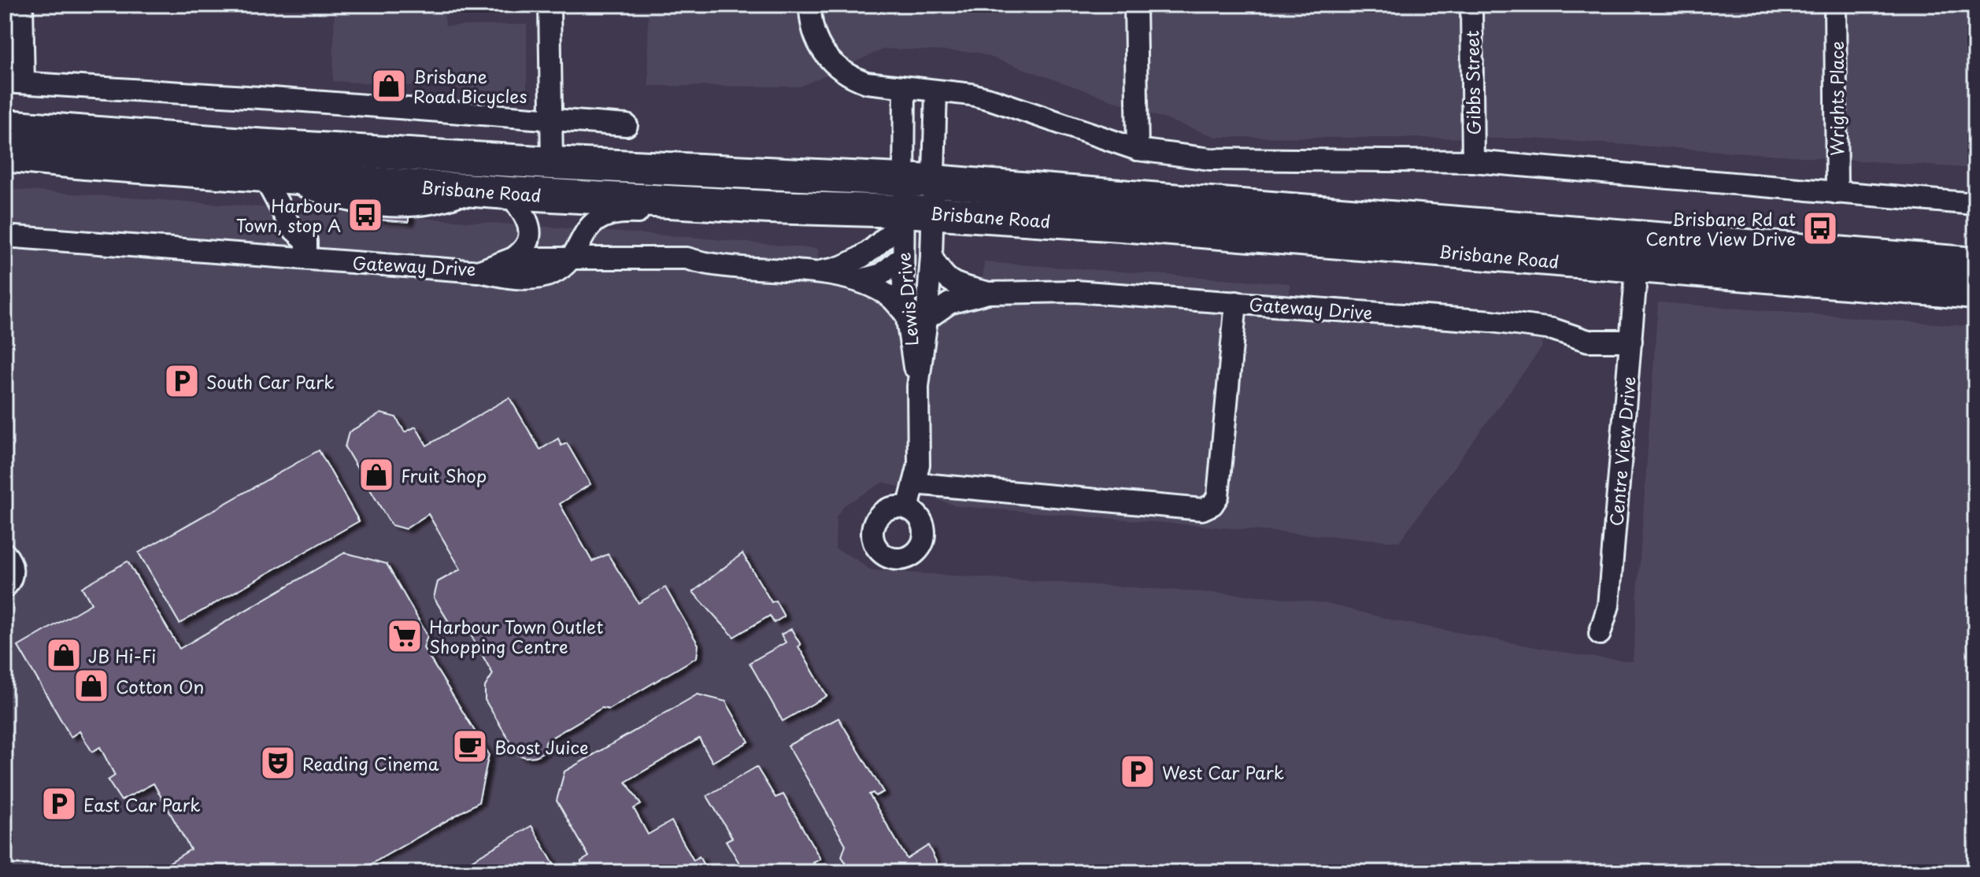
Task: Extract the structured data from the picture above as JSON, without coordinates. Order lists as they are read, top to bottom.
{
  "streets": {
    "highway": ["Brisbane Road"],
    "street": [
      "Gibbs Street",
      "Wrights Place",
      "Gateway Drive",
      "Lewis Drive",
      "Centre View Drive"
    ]
  },
  "crossings": [
    ["Brisbane Road", "Lewis Drive"],
    ["Brisbane Road", "Centre View Drive"],
    ["Gateway Drive", "Lewis Drive"],
    ["Gateway Drive", "Centre View Drive"]
  ],
  "places": {
    "shop": [
      "Brisbane Road Bicycles",
      "Fruit Shop",
      "JB Hi-Fi",
      "Cotton On"
    ],
    "bus stop": ["Harbour Town, stop A", "Brisbane Rd at Centre View Drive"],
    "parking": ["South Car Park", "West Car Park", "East Car Park"],
    "supermarket": ["Harbour Town Outlet Shopping Centre"],
    "cafe": ["Boost Juice"],
    "theatre": ["Reading Cinema"]
  }
}
